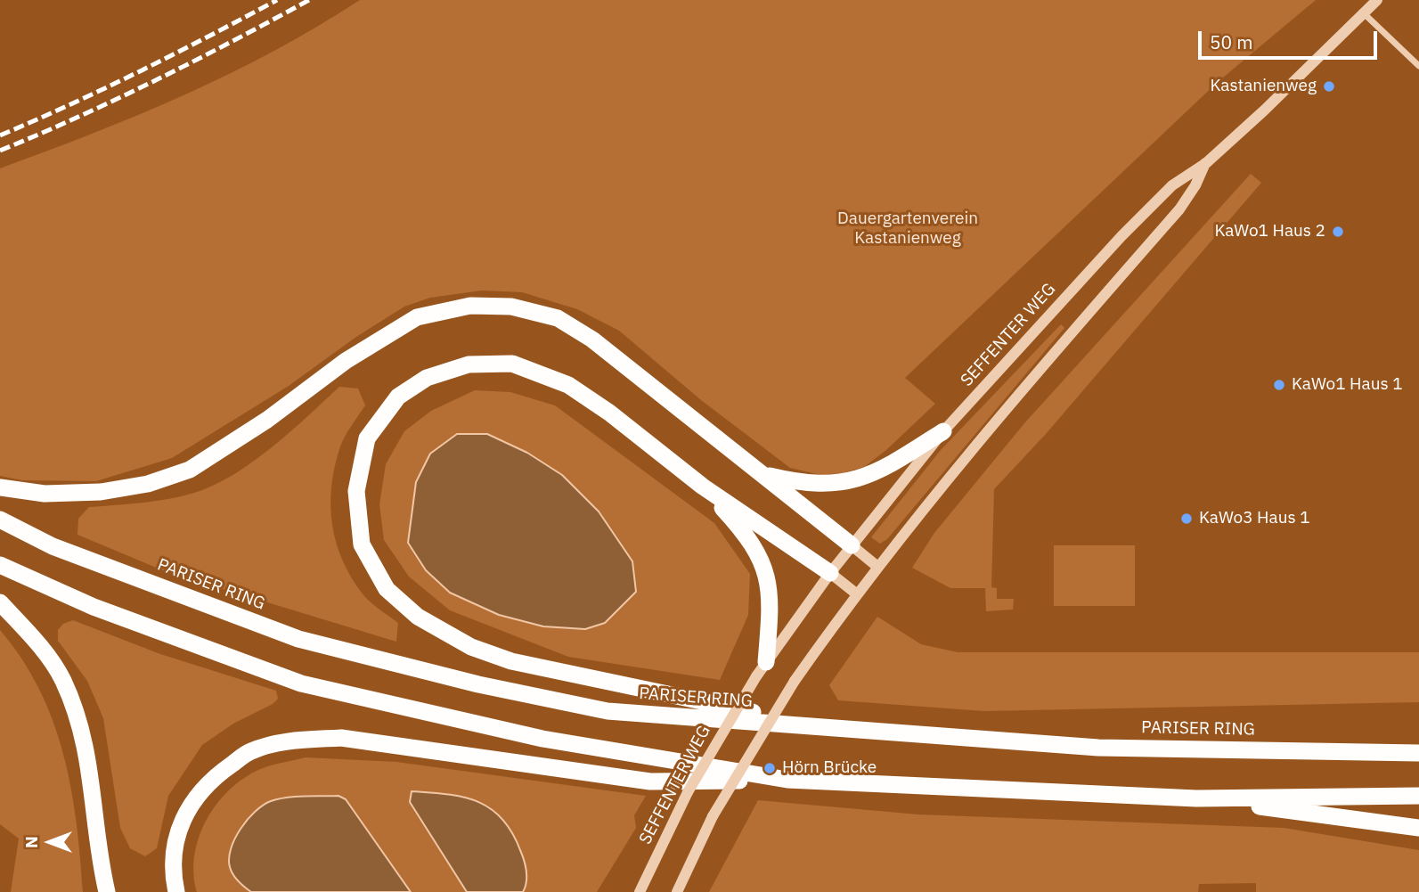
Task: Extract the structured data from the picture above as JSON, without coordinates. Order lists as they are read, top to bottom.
{
  "streets": {
    "highway": ["PARISER RING"],
    "street": ["SEFFENTER WEG"]
  },
  "parks": ["Dauergartenverein Kastanienweg"],
  "places": [
    "Kastanienweg",
    "KaWo1 Haus 2",
    "KaWo1 Haus 1",
    "KaWo3 Haus 1",
    "Hörn Brücke"
  ],
  "scale_bar": "50 m",
  "north": "left"
}
